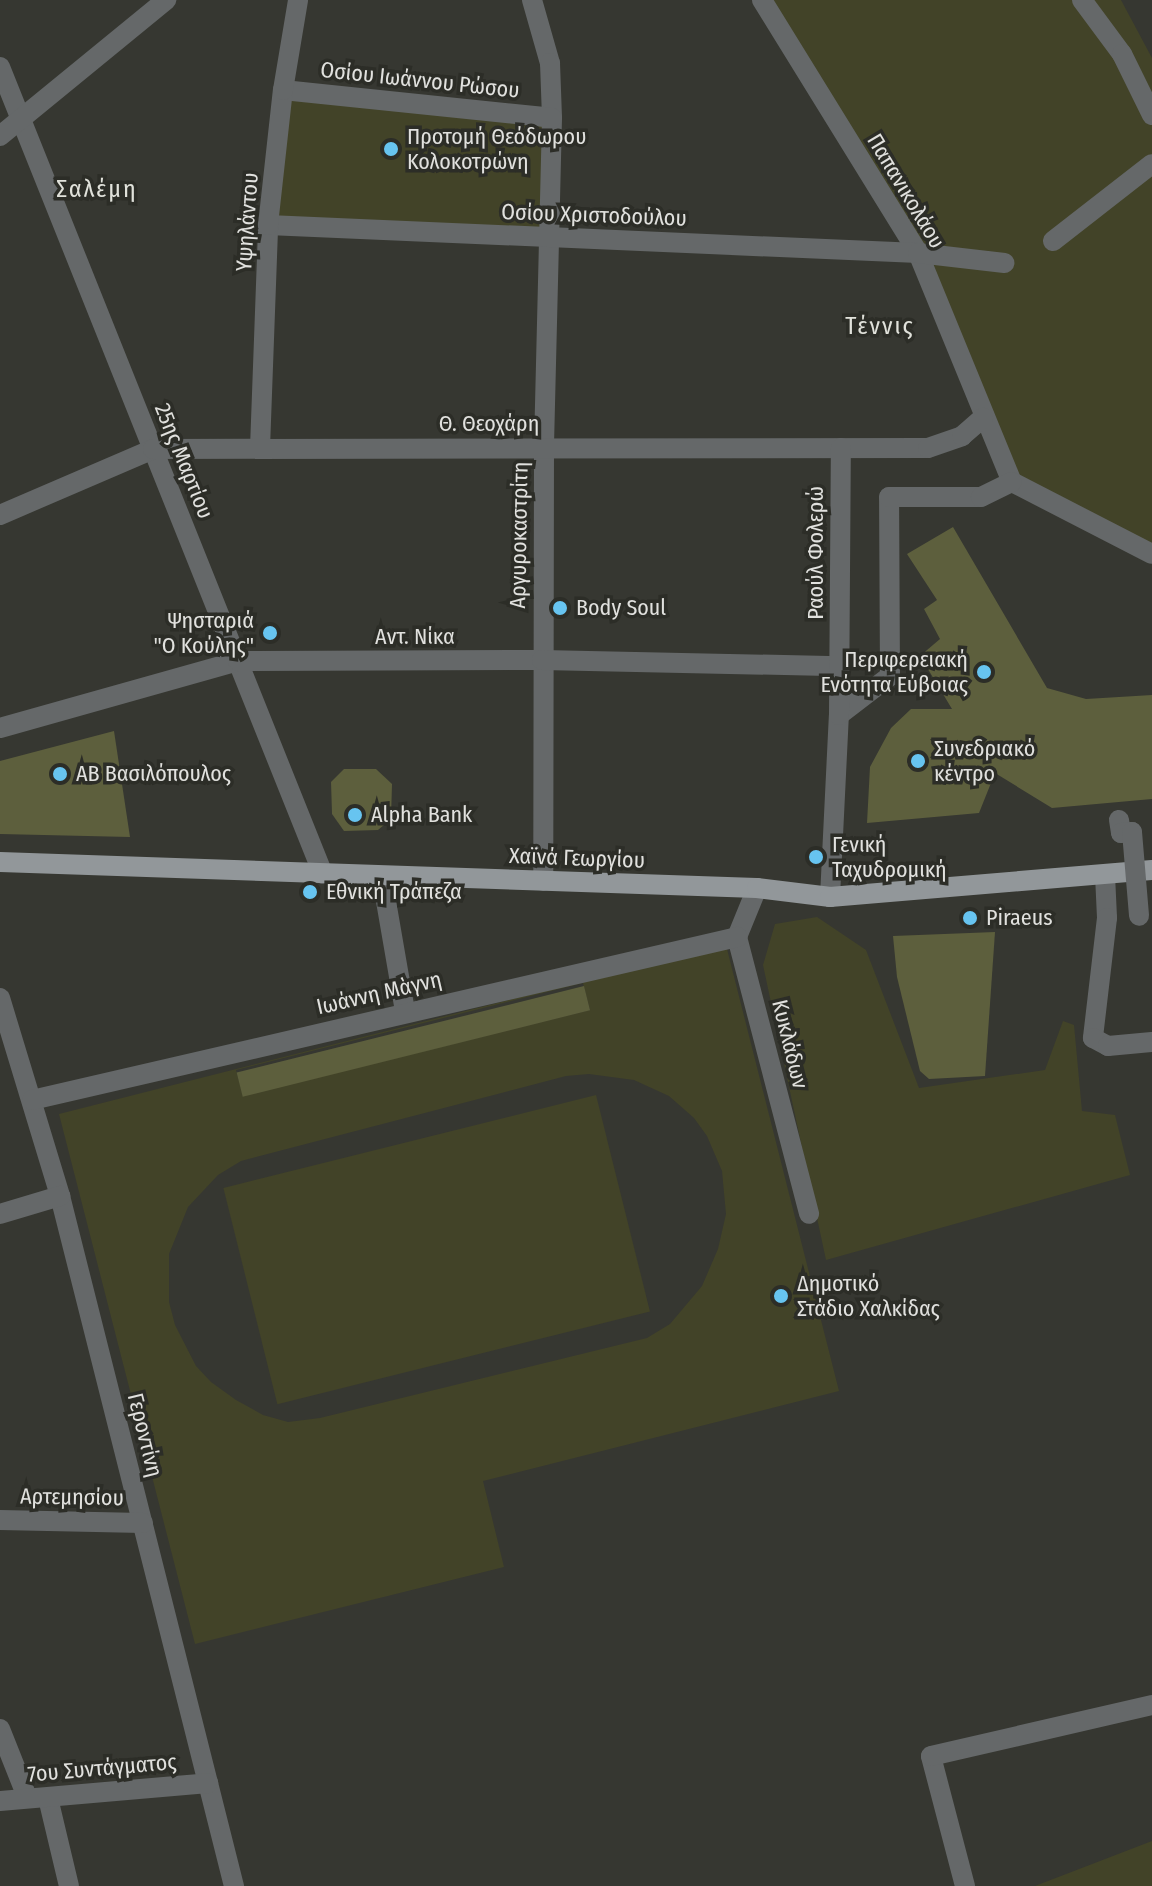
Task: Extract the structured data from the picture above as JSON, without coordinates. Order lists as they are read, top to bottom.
{
  "streets": {
    "main road": ["Χαϊνά Γεωργίου"],
    "street": [
      "Οσίου Ιωάννου Ρώσου",
      "Παπανικολάου",
      "Οσίου Χριστοδούλου",
      "Υψηλάντου",
      "Θ. Θεοχάρη",
      "25ης Μαρτίου",
      "Αργυροκαστρίτη",
      "Ραούλ Φολερώ",
      "Αντ. Νίκα",
      "Ιωάννη Μὰγνη",
      "Κυκλάδων",
      "Γεροντίνη",
      "Αρτεμησίου",
      "7ου Συντάγματος"
    ]
  },
  "crossings": [
    ["Οσίου Ιωάννου Ρώσου", "Υψηλάντου"],
    ["Οσίου Ιωάννου Ρώσου", "Αργυροκαστρίτη"],
    ["Παπανικολάου", "Οσίου Χριστοδούλου"],
    ["Παπανικολάου", "Θ. Θεοχάρη"],
    ["Οσίου Χριστοδούλου", "Υψηλάντου"],
    ["Οσίου Χριστοδούλου", "Αργυροκαστρίτη"],
    ["Υψηλάντου", "Θ. Θεοχάρη"],
    ["Θ. Θεοχάρη", "25ης Μαρτίου"],
    ["Θ. Θεοχάρη", "Αργυροκαστρίτη"],
    ["Θ. Θεοχάρη", "Ραούλ Φολερώ"],
    ["25ης Μαρτίου", "Αντ. Νίκα"],
    ["25ης Μαρτίου", "Χαϊνά Γεωργίου"],
    ["Αργυροκαστρίτη", "Αντ. Νίκα"],
    ["Αργυροκαστρίτη", "Χαϊνά Γεωργίου"],
    ["Ραούλ Φολερώ", "Αντ. Νίκα"],
    ["Ραούλ Φολερώ", "Χαϊνά Γεωργίου"],
    ["Ιωάννη Μὰγνη", "Κυκλάδων"],
    ["Ιωάννη Μὰγνη", "Γεροντίνη"],
    ["Γεροντίνη", "Αρτεμησίου"],
    ["Γεροντίνη", "7ου Συντάγματος"]
  ],
  "districts": ["Σαλέμη", "Τέννις"],
  "places": [
    "Προτομή Θεόδωρου Κολοκοτρώνη",
    "Body Soul",
    "Ψησταριά \"Ο Κούλης\"",
    "Περιφερειακή Ενότητα Εύβοιας",
    "Συνεδριακό κέντρο",
    "ΑΒ Βασιλόπουλος",
    "Alpha Bank",
    "Γενική Ταχυδρομική",
    "Εθνική Τράπεζα",
    "Piraeus",
    "Δημοτικό Στάδιο Χαλκίδας"
  ]
}
